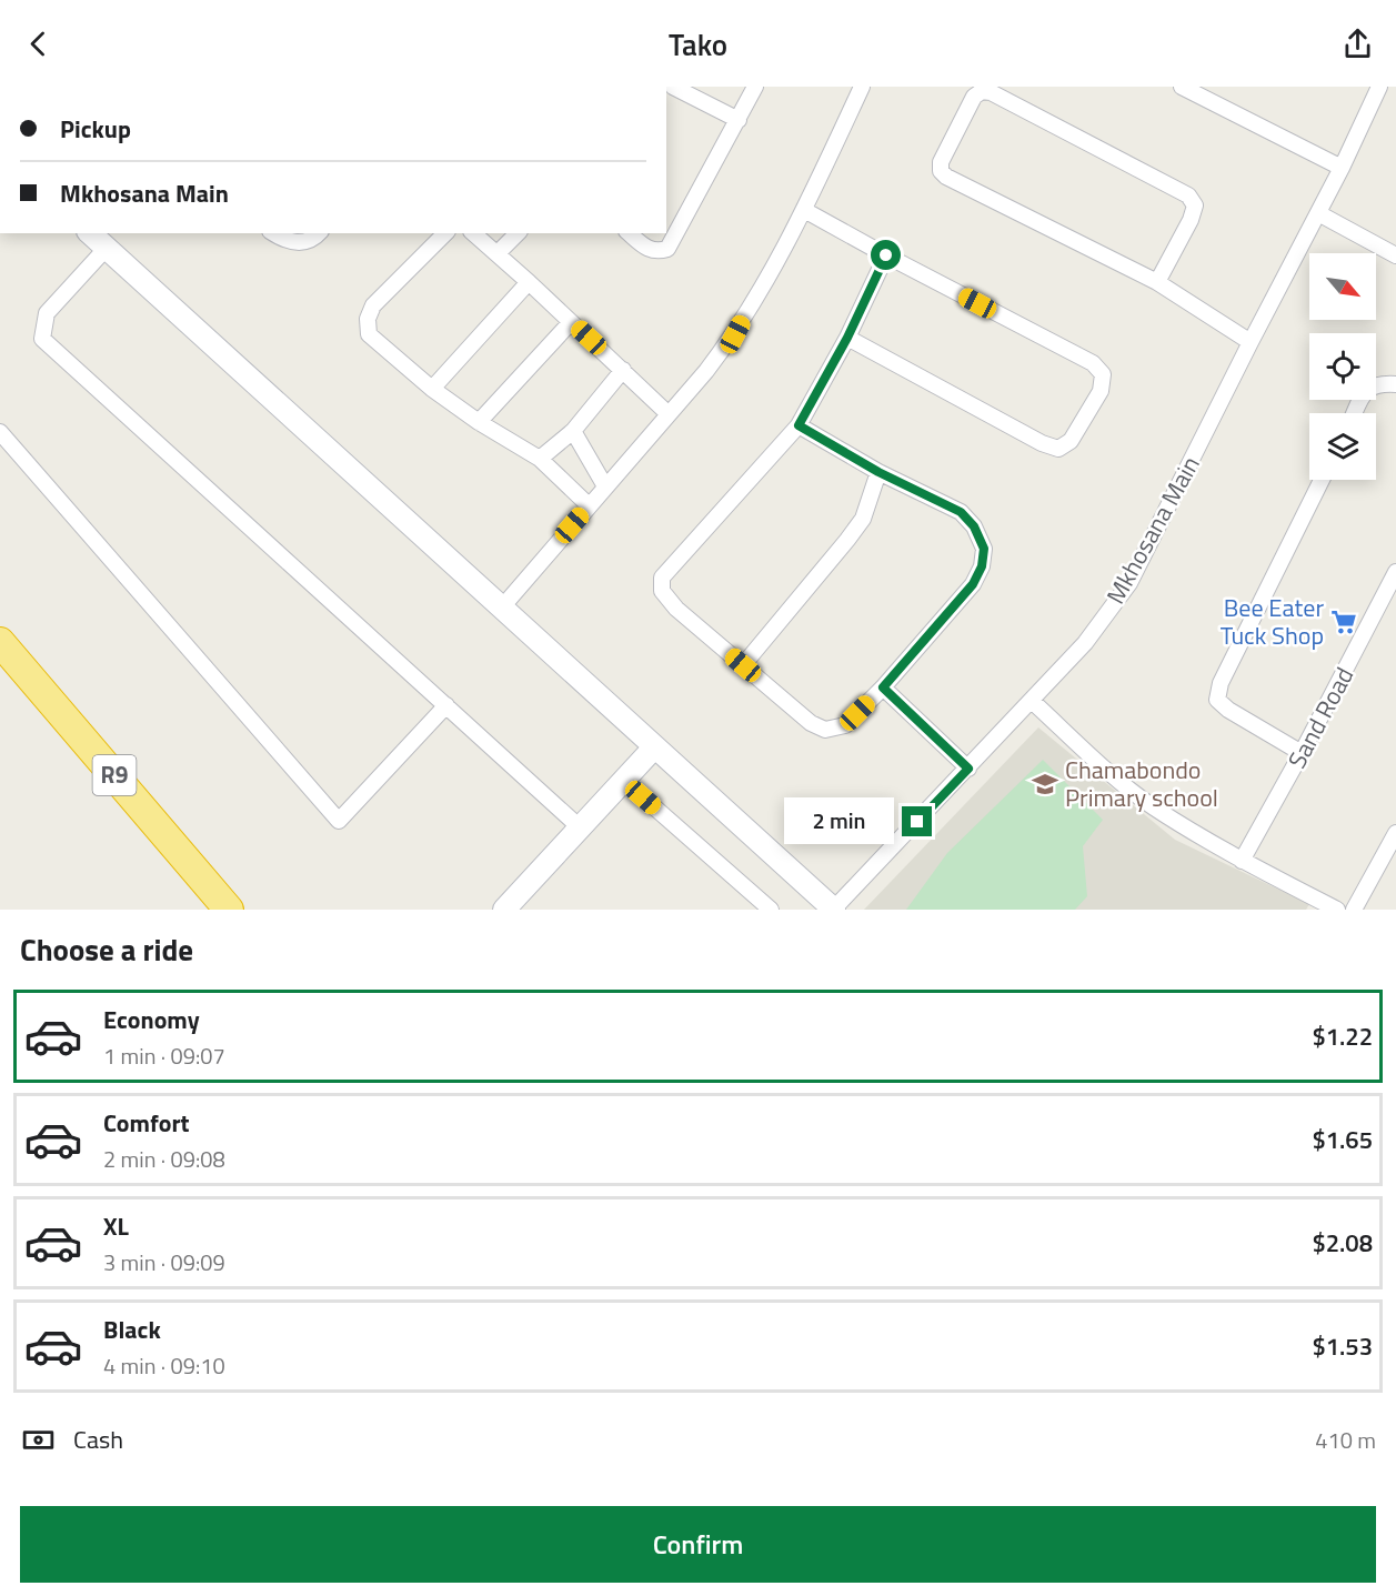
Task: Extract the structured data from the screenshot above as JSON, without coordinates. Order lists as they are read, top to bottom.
{
  "streets": {
    "highway": ["R9"],
    "street": ["Mkhosana Main", "Sand Road"]
  },
  "places": {
    "supermarket": ["Bee Eater Tuck Shop"],
    "school or university": ["Chamabondo Primary school"]
  },
  "north": "bottom right",
  "page": {
    "header": "Tako",
    "banner": ["Pickup", "Mkhosana Main"],
    "bubble": "2 min",
    "heading": "Choose a ride",
    "list": [
      {
        "name": "Economy",
        "note": "1 min · 09:07",
        "value": "$1.22"
      },
      {
        "name": "Comfort",
        "note": "2 min · 09:08",
        "value": "$1.65"
      },
      {
        "name": "XL",
        "note": "3 min · 09:09",
        "value": "$2.08"
      },
      {
        "name": "Black",
        "note": "4 min · 09:10",
        "value": "$1.53"
      }
    ],
    "pay": ["Cash", "410 m"],
    "buttons": "Confirm"
  }
}
